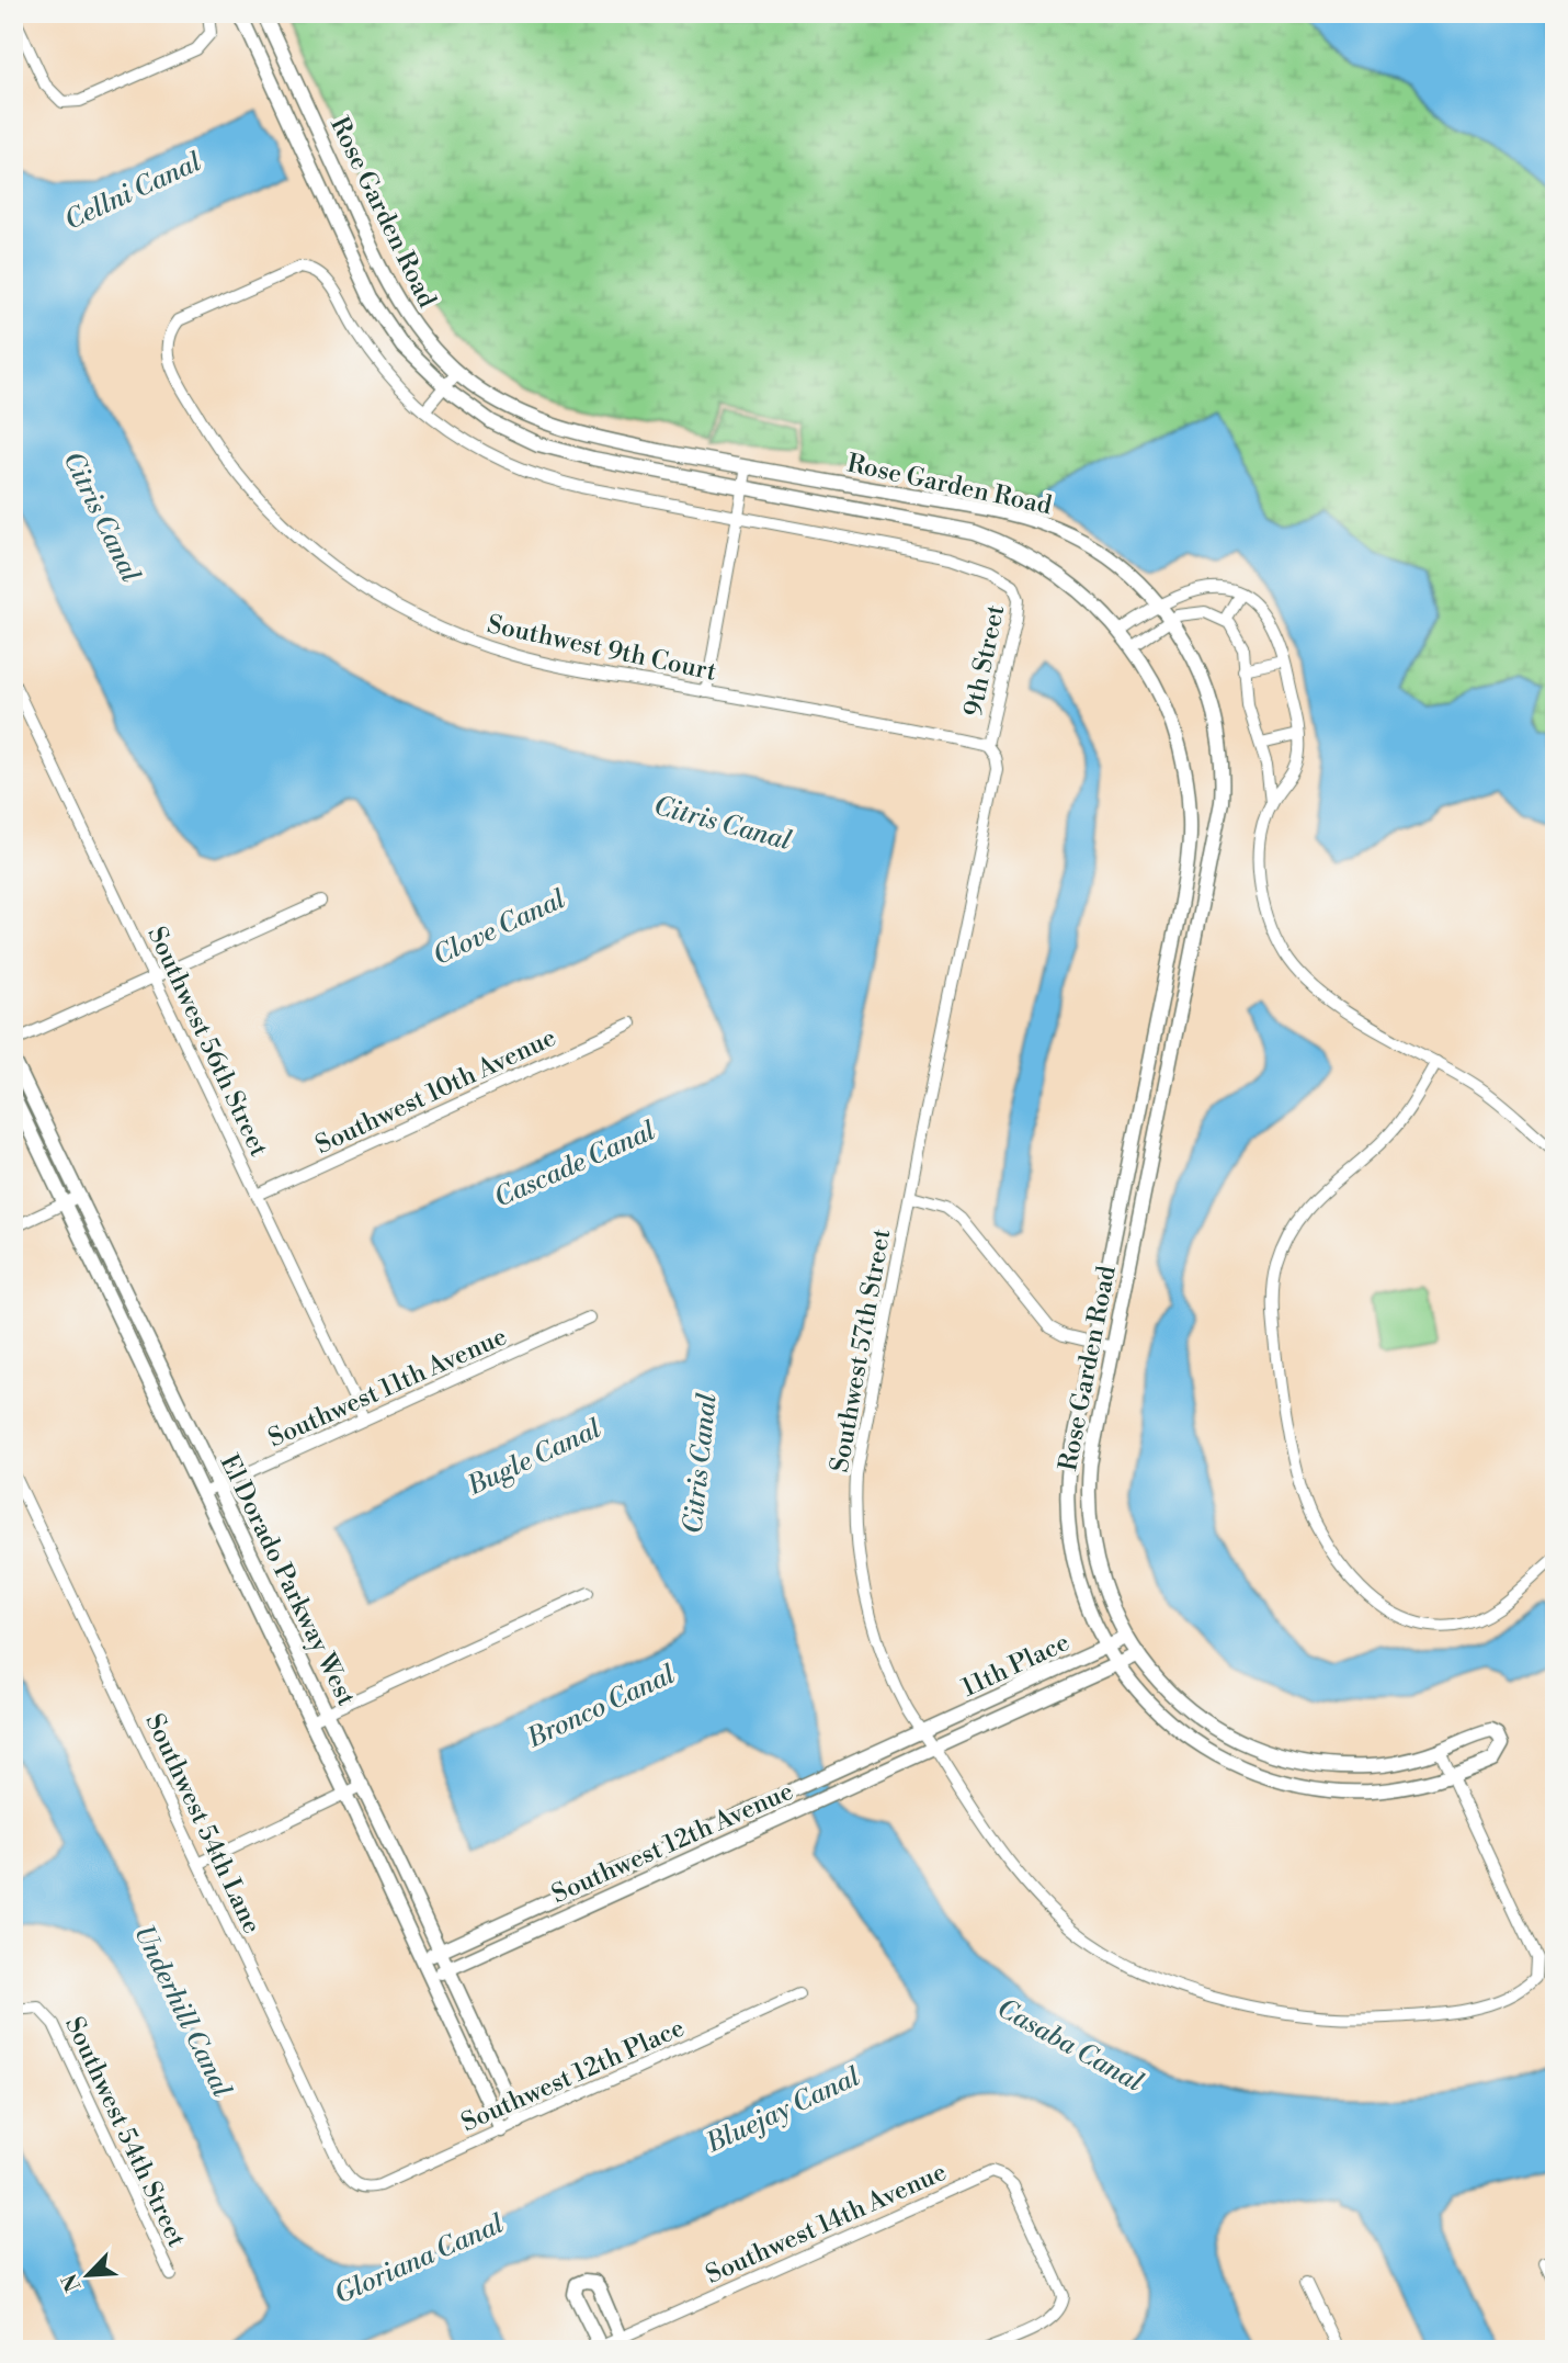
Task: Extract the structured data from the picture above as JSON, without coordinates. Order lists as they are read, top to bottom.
{
  "streets": {
    "street": [
      "Rose Garden Road",
      "Southwest 9th Court",
      "9th Street",
      "Southwest 56th Street",
      "Southwest 10th Avenue",
      "Southwest 57th Street",
      "Southwest 11th Avenue",
      "El Dorado Parkway West",
      "11th Place",
      "Southwest 54th Lane",
      "Southwest 12th Avenue",
      "Southwest 12th Place",
      "Southwest 54th Street",
      "Southwest 14th Avenue"
    ]
  },
  "crossings": [
    ["Rose Garden Road", "Southwest 57th Street"],
    ["Rose Garden Road", "11th Place"],
    ["Southwest 9th Court", "9th Street"],
    ["Southwest 9th Court", "Southwest 57th Street"],
    ["9th Street", "Southwest 57th Street"],
    ["Southwest 56th Street", "Southwest 10th Avenue"],
    ["Southwest 56th Street", "Southwest 11th Avenue"],
    ["Southwest 57th Street", "11th Place"],
    ["Southwest 57th Street", "Southwest 12th Avenue"],
    ["Southwest 11th Avenue", "El Dorado Parkway West"],
    ["El Dorado Parkway West", "Southwest 12th Avenue"],
    ["El Dorado Parkway West", "Southwest 12th Place"],
    ["11th Place", "Southwest 12th Avenue"],
    ["Southwest 54th Lane", "Southwest 12th Place"]
  ],
  "water": [
    "Cellni Canal",
    "Citris Canal",
    "Clove Canal",
    "Cascade Canal",
    "Bugle Canal",
    "Bronco Canal",
    "Underhill Canal",
    "Casaba Canal",
    "Bluejay Canal",
    "Gloriana Canal"
  ],
  "north": "bottom left"
}
